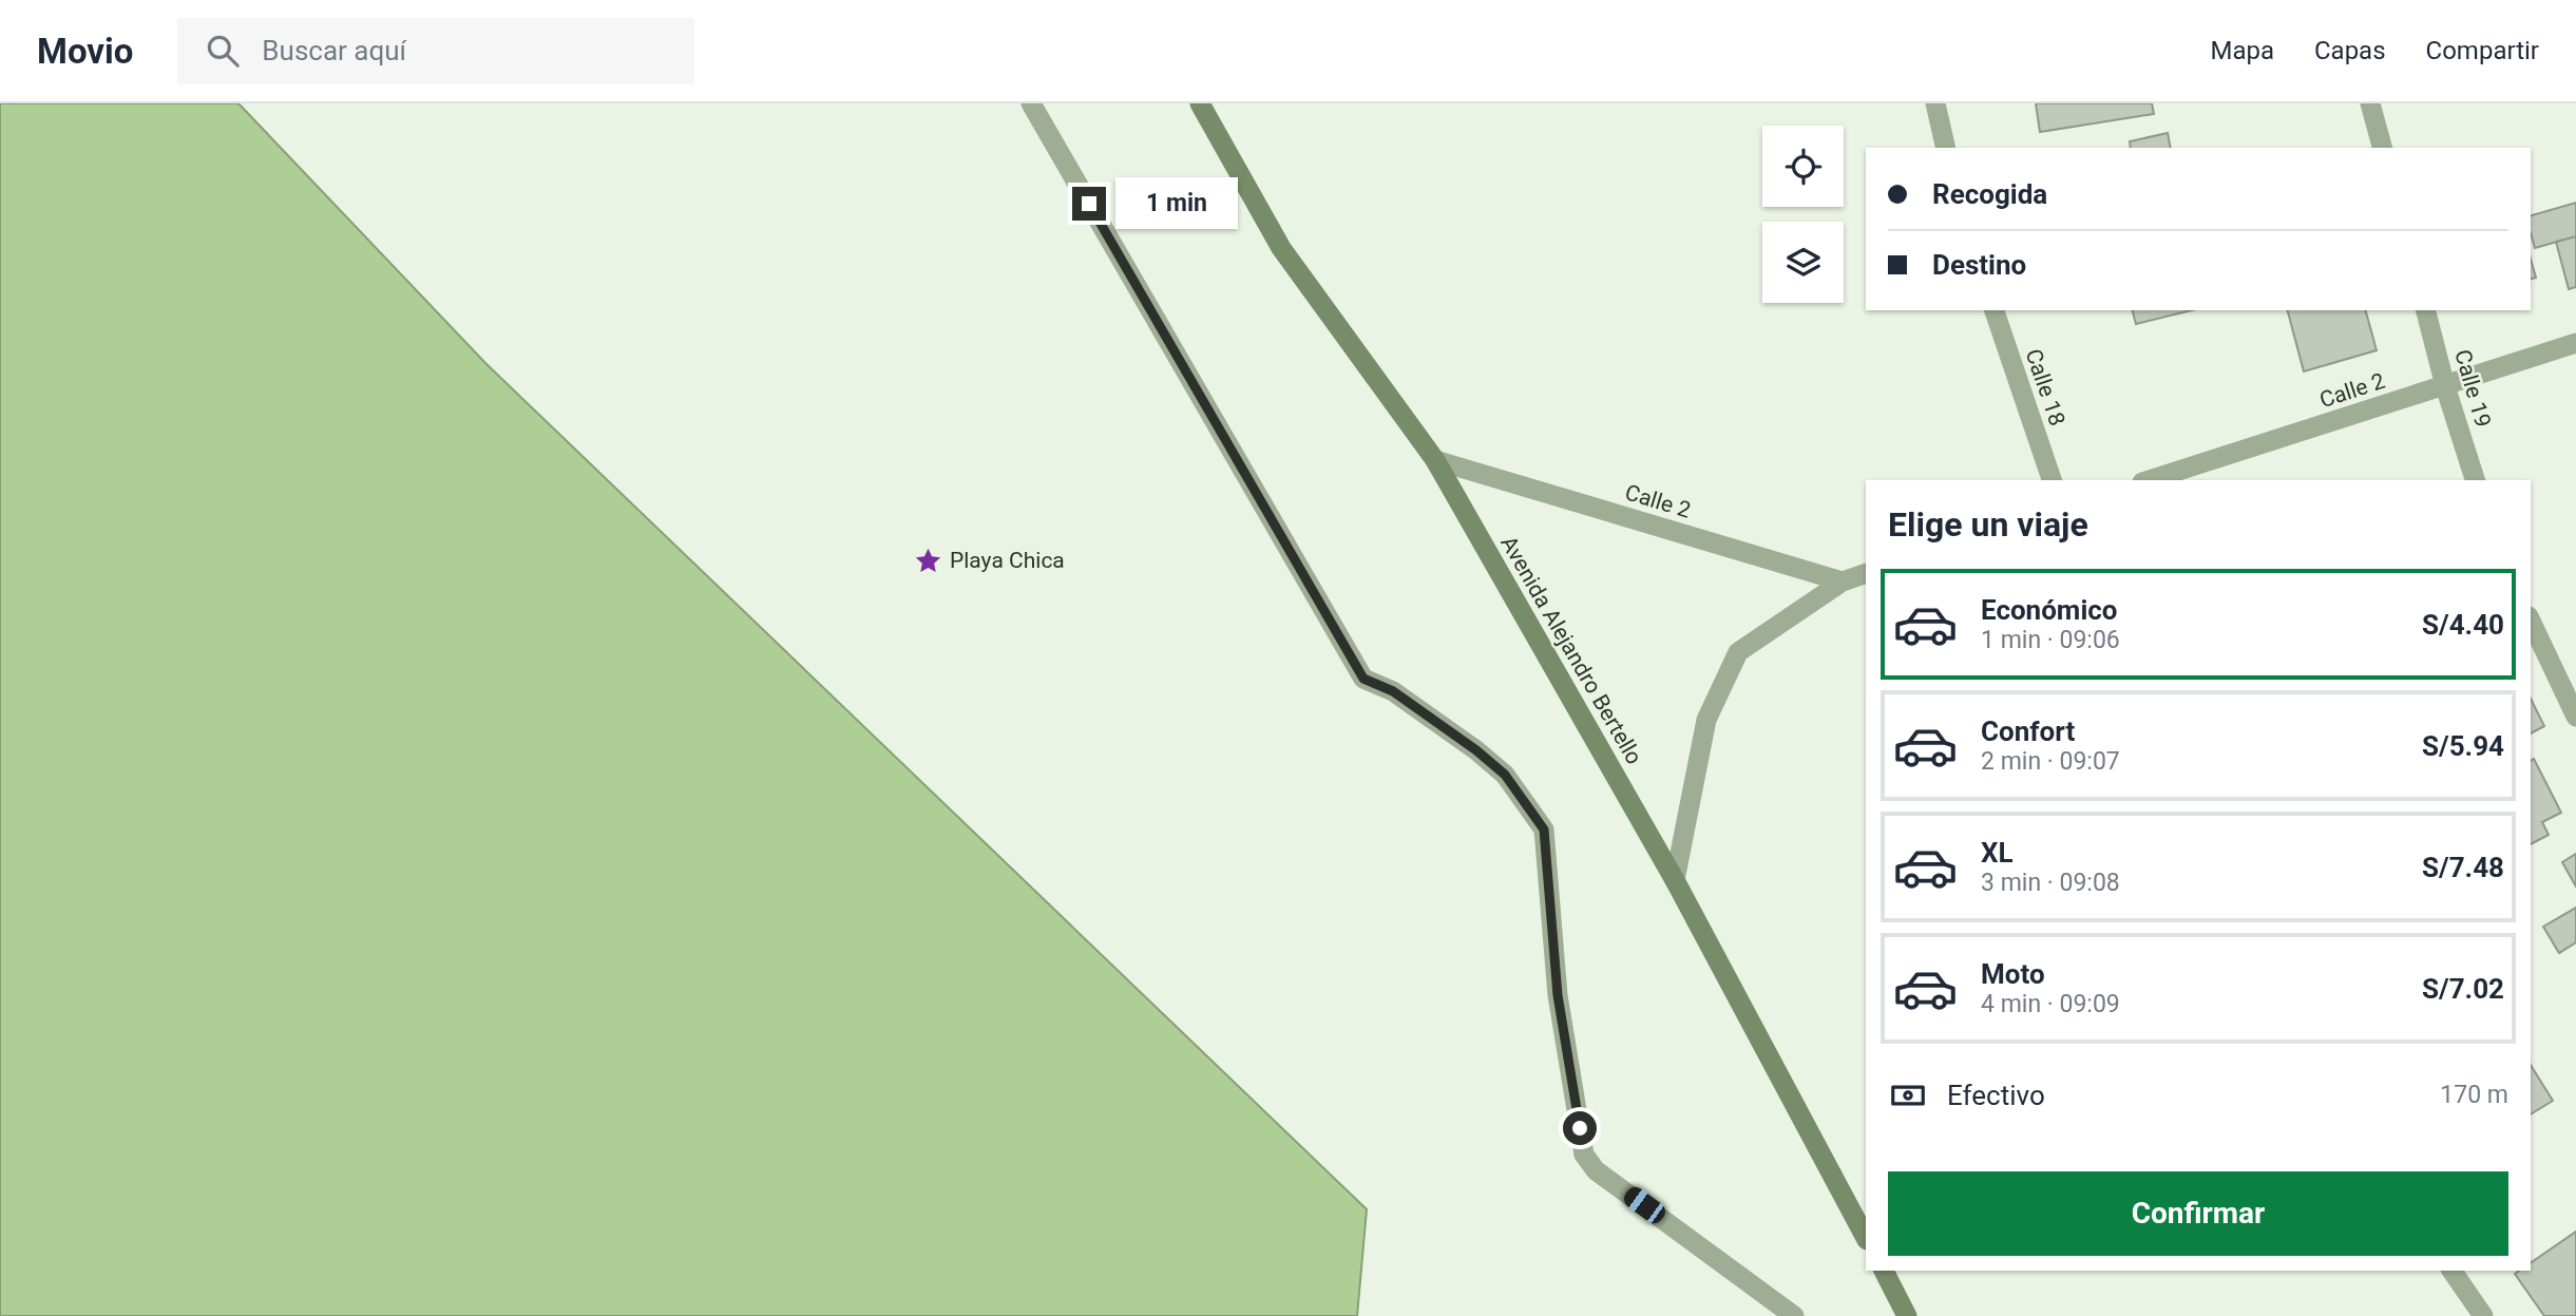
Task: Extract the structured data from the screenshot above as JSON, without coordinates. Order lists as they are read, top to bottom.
{
  "streets": {
    "main road": ["Avenida Alejandro Bertello"],
    "street": ["Calle 18", "Calle 19", "Calle 2"]
  },
  "crossings": [
    ["Calle 19", "Calle 2"],
    ["Calle 2", "Avenida Alejandro Bertello"]
  ],
  "places": {
    "place": ["Playa Chica"]
  },
  "page": {
    "header": "Movio",
    "search": "Buscar aquí",
    "nav": ["Mapa", "Capas", "Compartir"],
    "banner": ["Recogida", "Destino"],
    "bubble": "1 min",
    "heading": "Elige un viaje",
    "list": [
      {
        "name": "Económico",
        "note": "1 min · 09:06",
        "value": "S/4.40"
      },
      {
        "name": "Confort",
        "note": "2 min · 09:07",
        "value": "S/5.94"
      },
      {
        "name": "XL",
        "note": "3 min · 09:08",
        "value": "S/7.48"
      },
      {
        "name": "Moto",
        "note": "4 min · 09:09",
        "value": "S/7.02"
      }
    ],
    "pay": ["Efectivo", "170 m"],
    "buttons": "Confirmar"
  }
}
